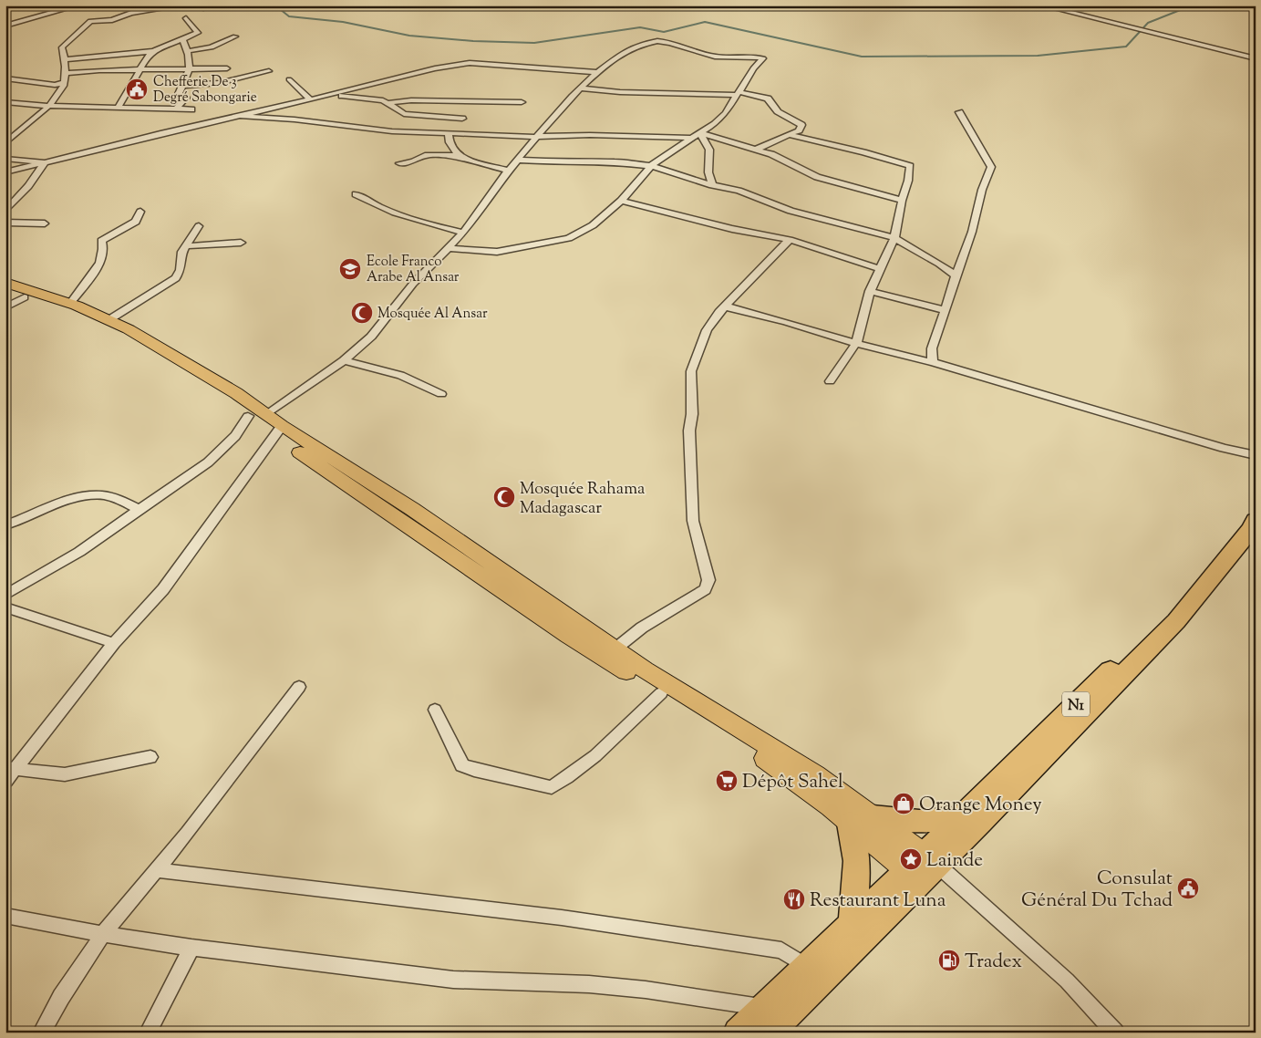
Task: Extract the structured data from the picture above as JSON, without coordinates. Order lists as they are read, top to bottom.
{
  "streets": {
    "highway": ["N1"]
  },
  "places": {
    "public building": ["Chefferie De 3 Degré Sabongarie", "Consulat Général Du Tchad"],
    "school or university": ["Ecole Franco Arabe Al Ansar"],
    "mosque": ["Mosquée Al Ansar", "Mosquée Rahama Madagascar"],
    "supermarket": ["Dépôt Sahel"],
    "shop": ["Orange Money"],
    "place": ["Lainde"],
    "restaurant": ["Restaurant Luna"],
    "fuel station": ["Tradex"]
  }
}
